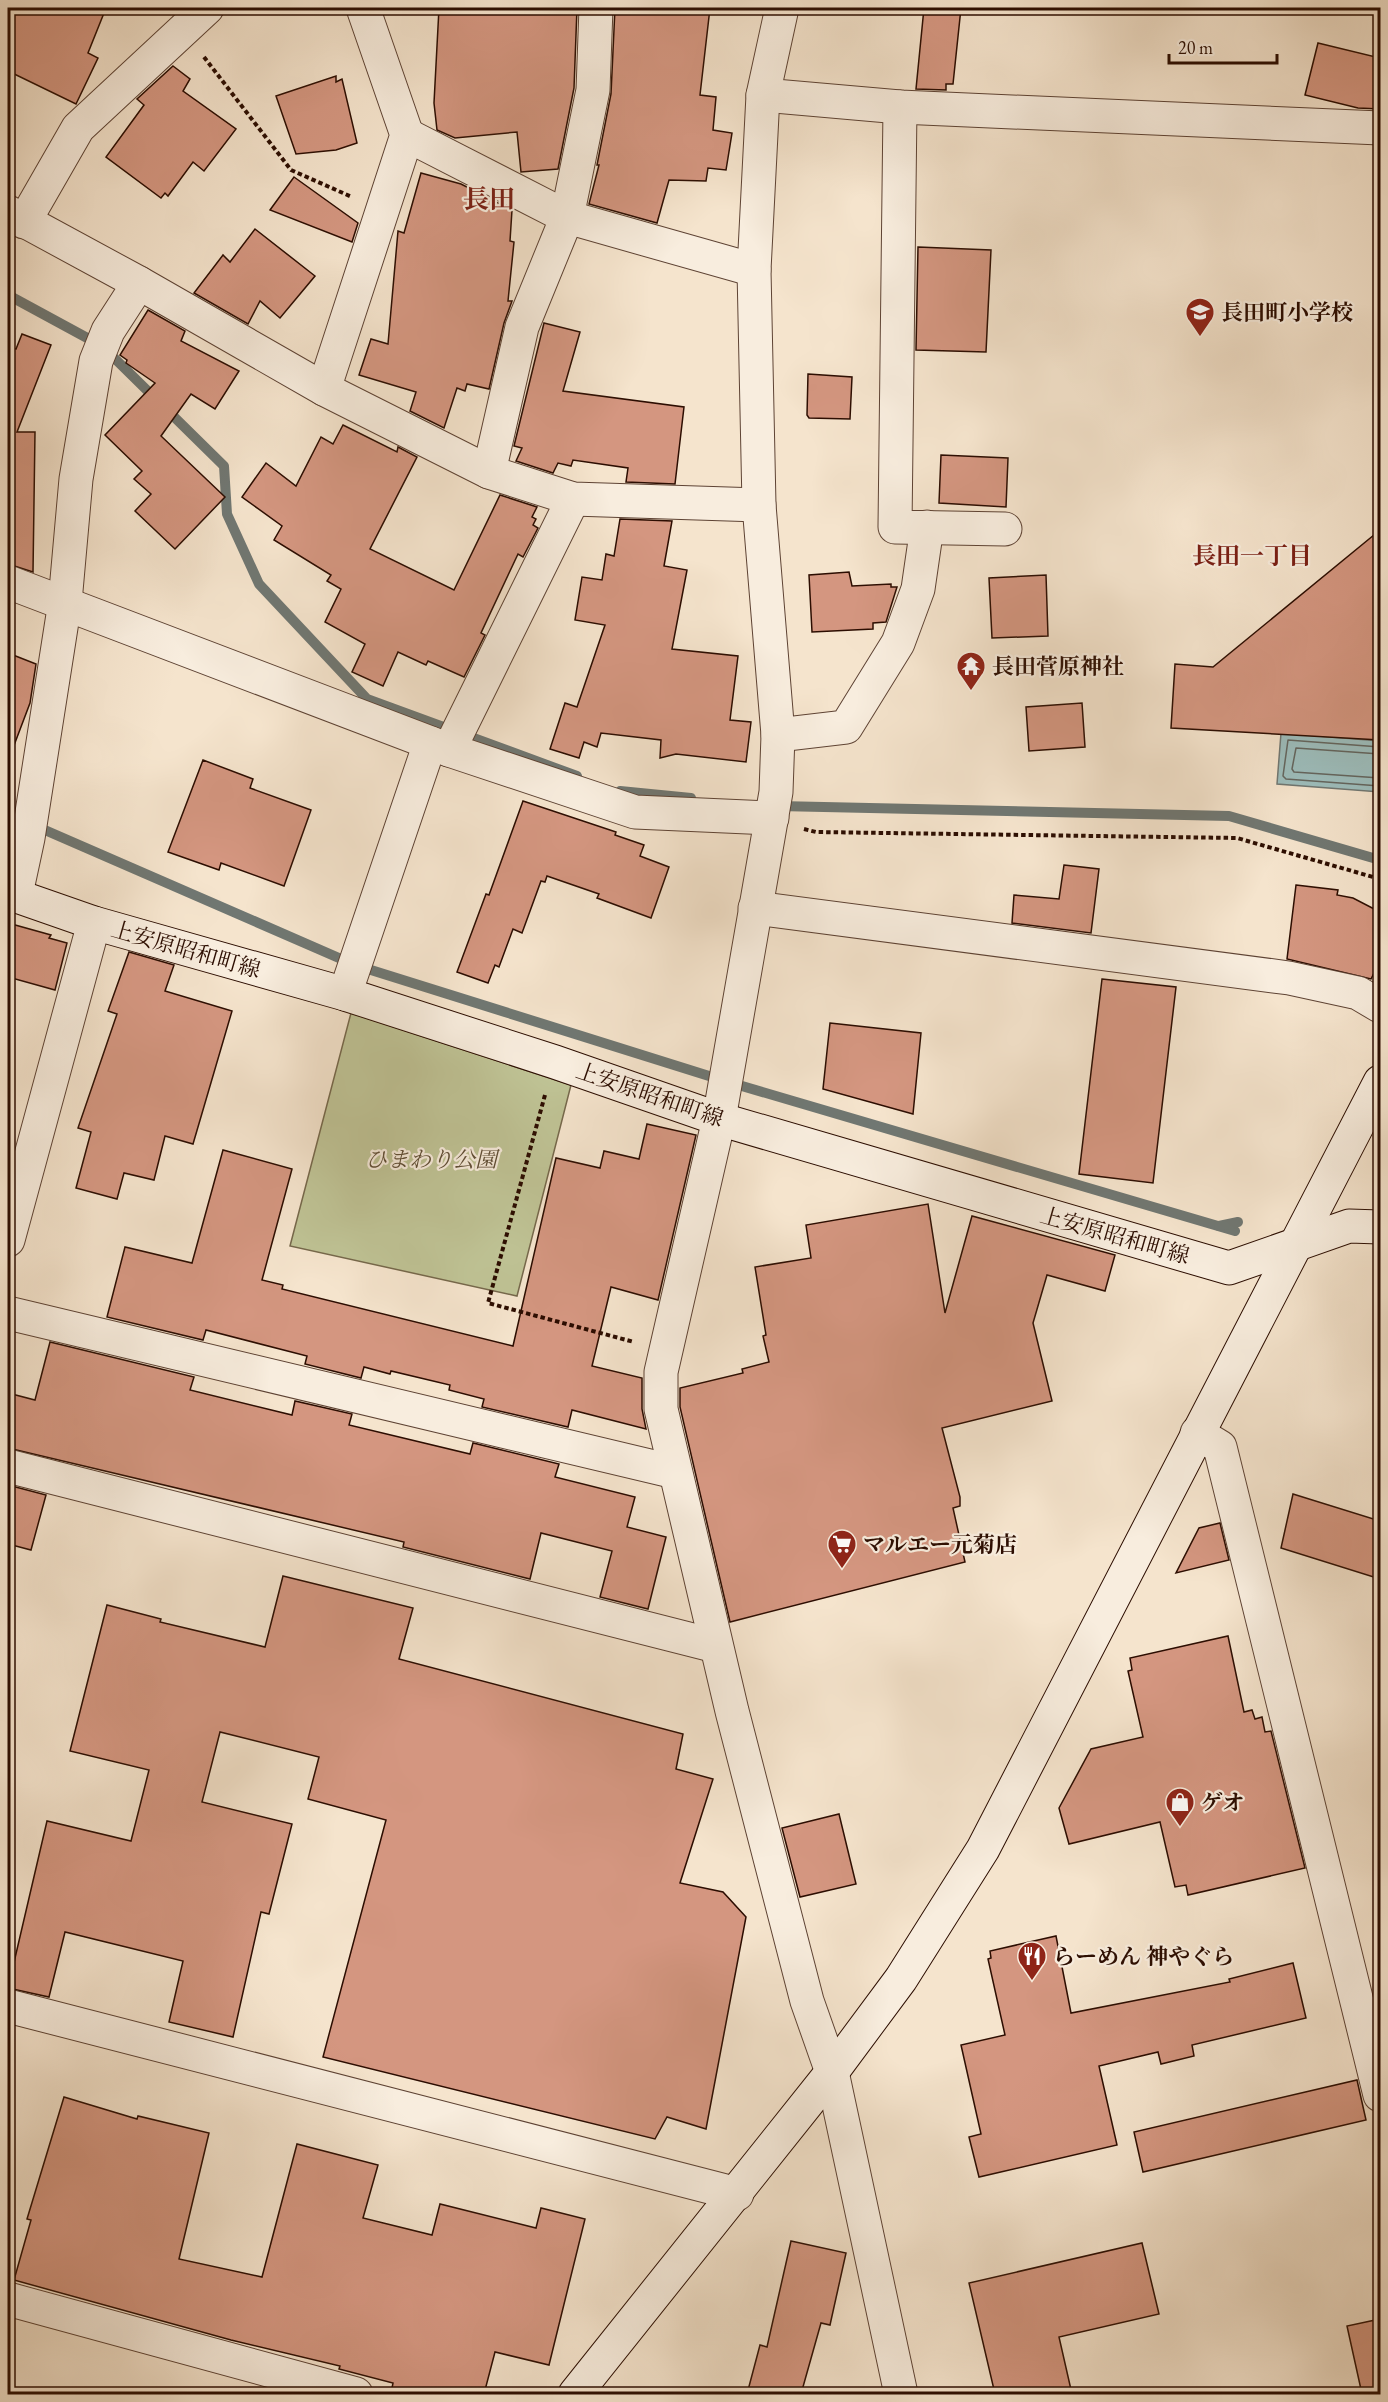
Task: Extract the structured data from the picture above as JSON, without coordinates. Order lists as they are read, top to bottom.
{
  "streets": {
    "street": ["上安原昭和町線"]
  },
  "districts": ["長田", "長田一丁目"],
  "parks": ["ひまわり公園"],
  "places": {
    "school or university": ["長田町小学校"],
    "temple": ["長田菅原神社"],
    "supermarket": ["マルエー元菊店"],
    "shop": ["ゲオ"],
    "restaurant": ["らーめん 神やぐら"]
  },
  "scale_bar": "20 m"
}
